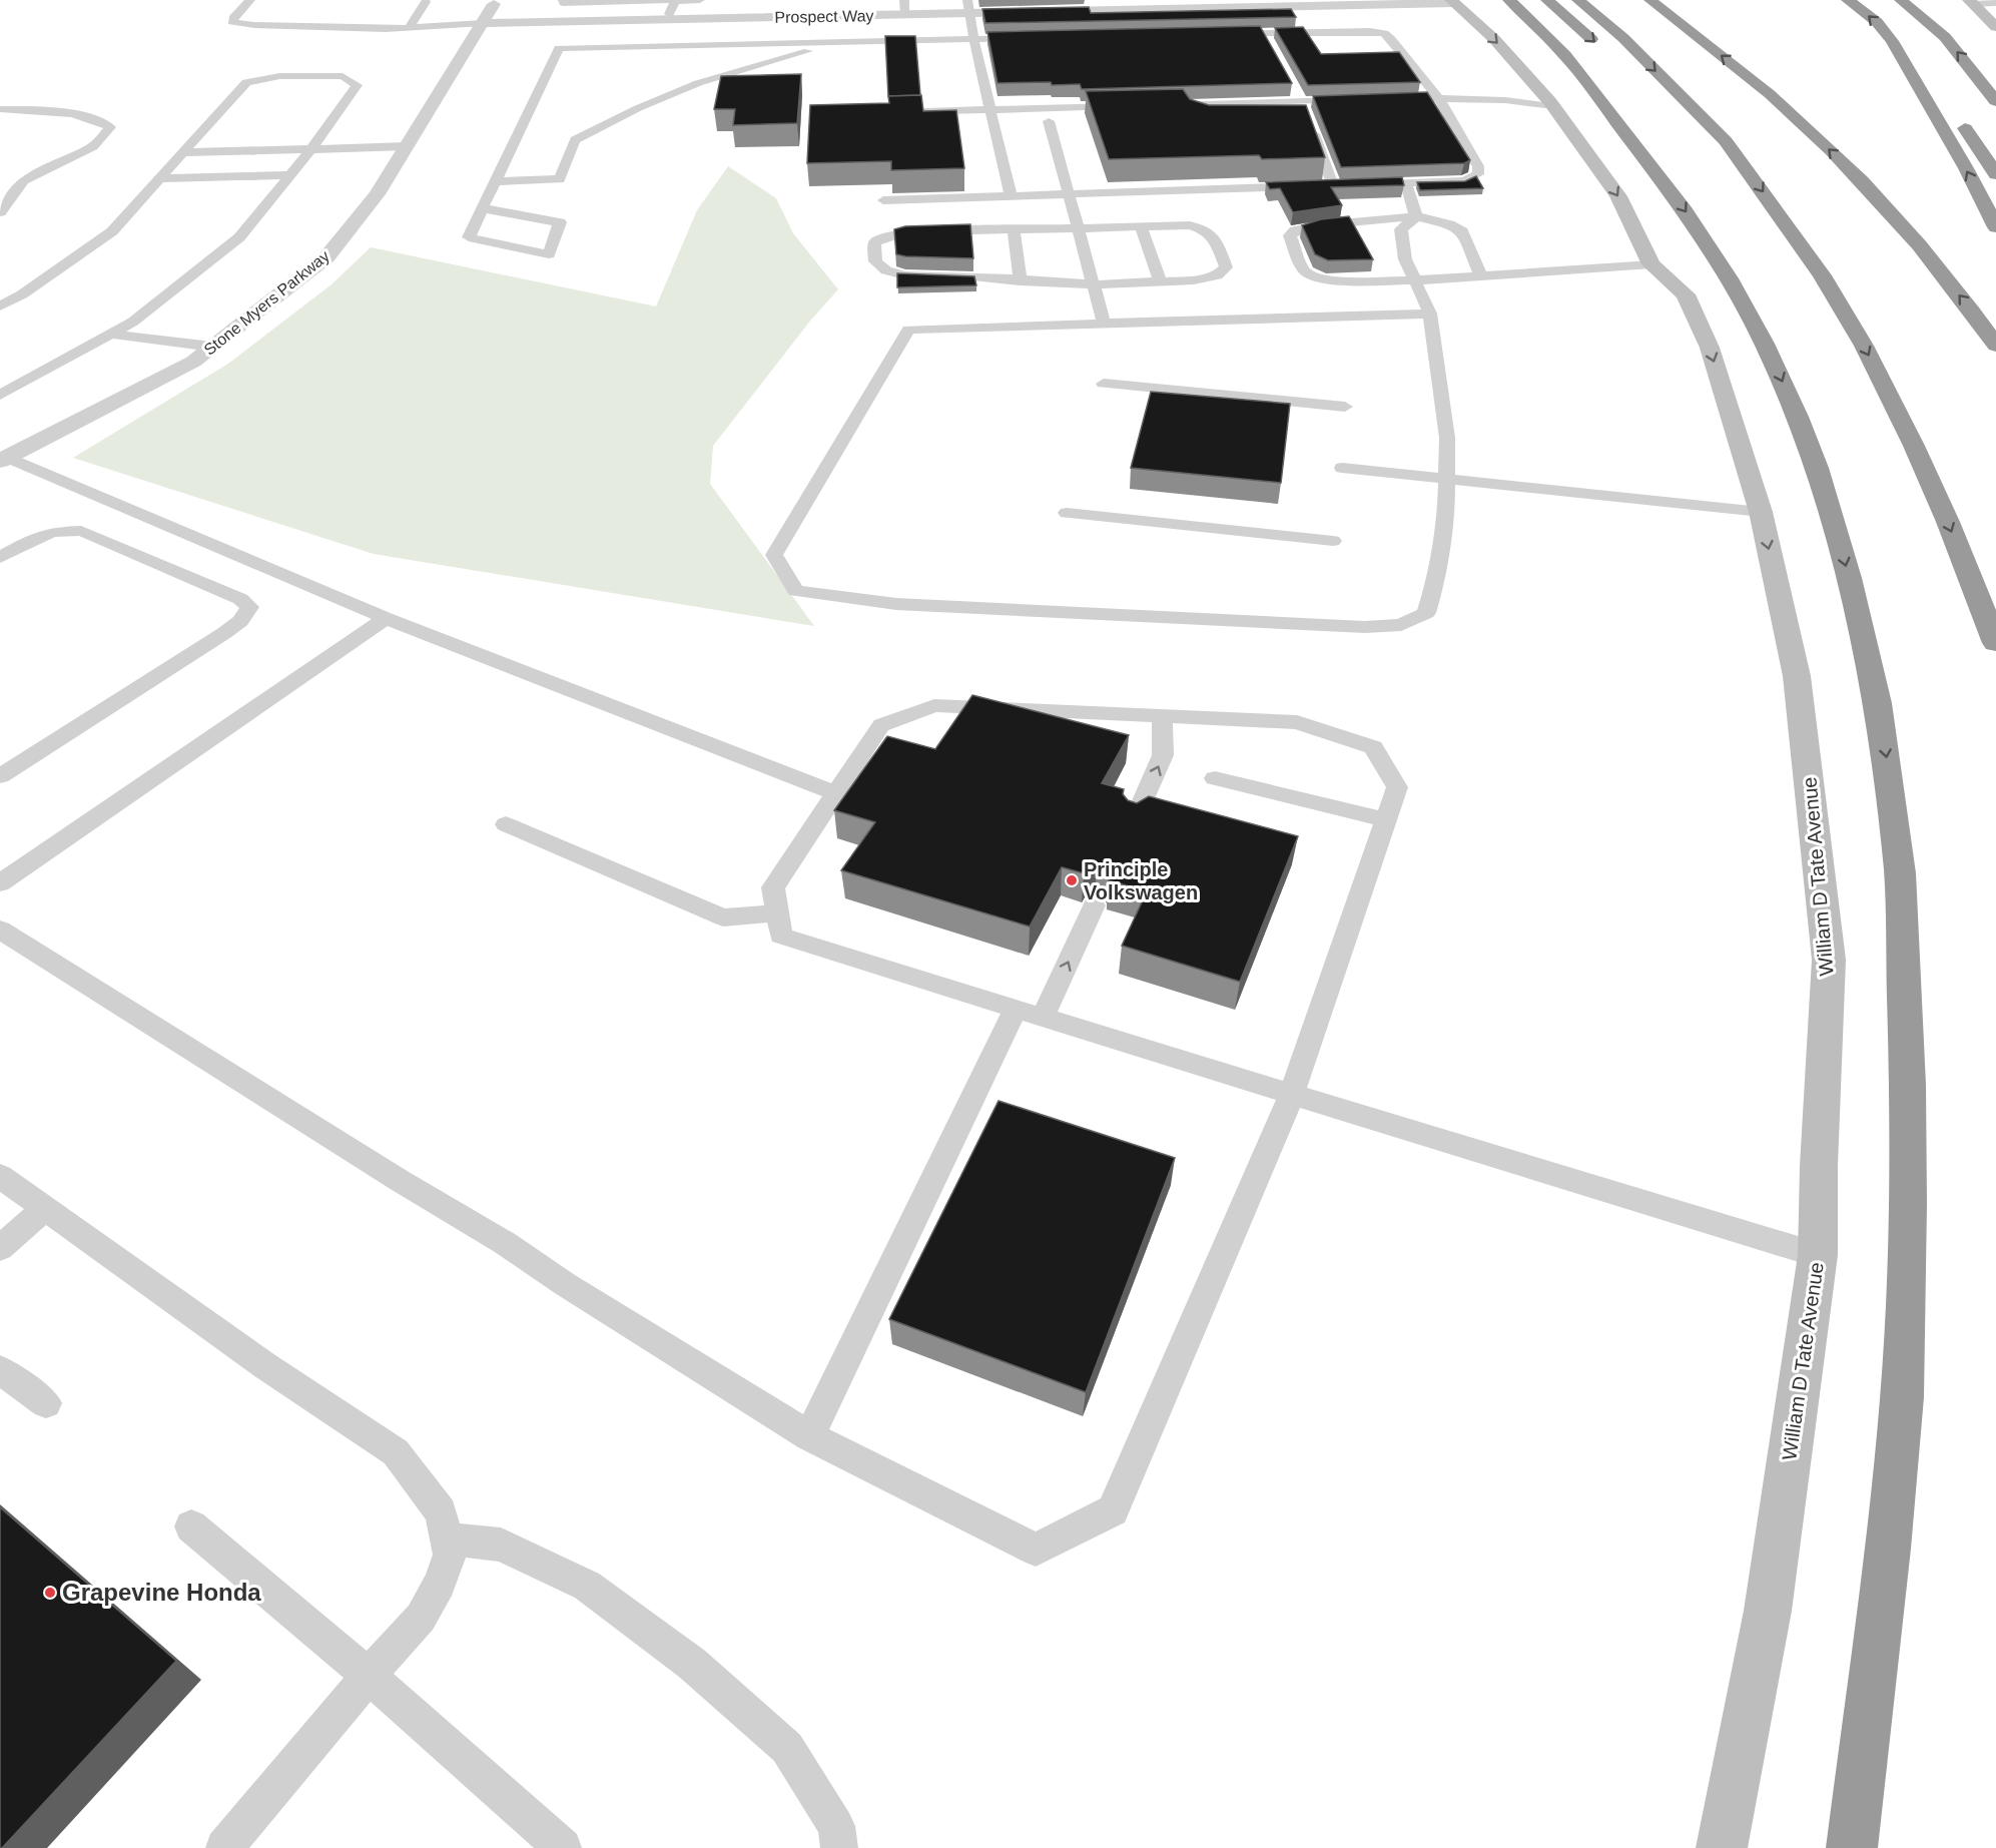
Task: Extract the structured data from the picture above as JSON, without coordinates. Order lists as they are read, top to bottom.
{
  "streets": {
    "main road": ["William D Tate Avenue"],
    "street": ["Prospect Way", "Stone Myers Parkway"]
  },
  "crossings": [
    ["Prospect Way", "Stone Myers Parkway"],
    ["Prospect Way", "William D Tate Avenue"]
  ],
  "one_way": ["William D Tate Avenue"],
  "places": ["Principle Volkswagen", "Grapevine Honda"]
}
